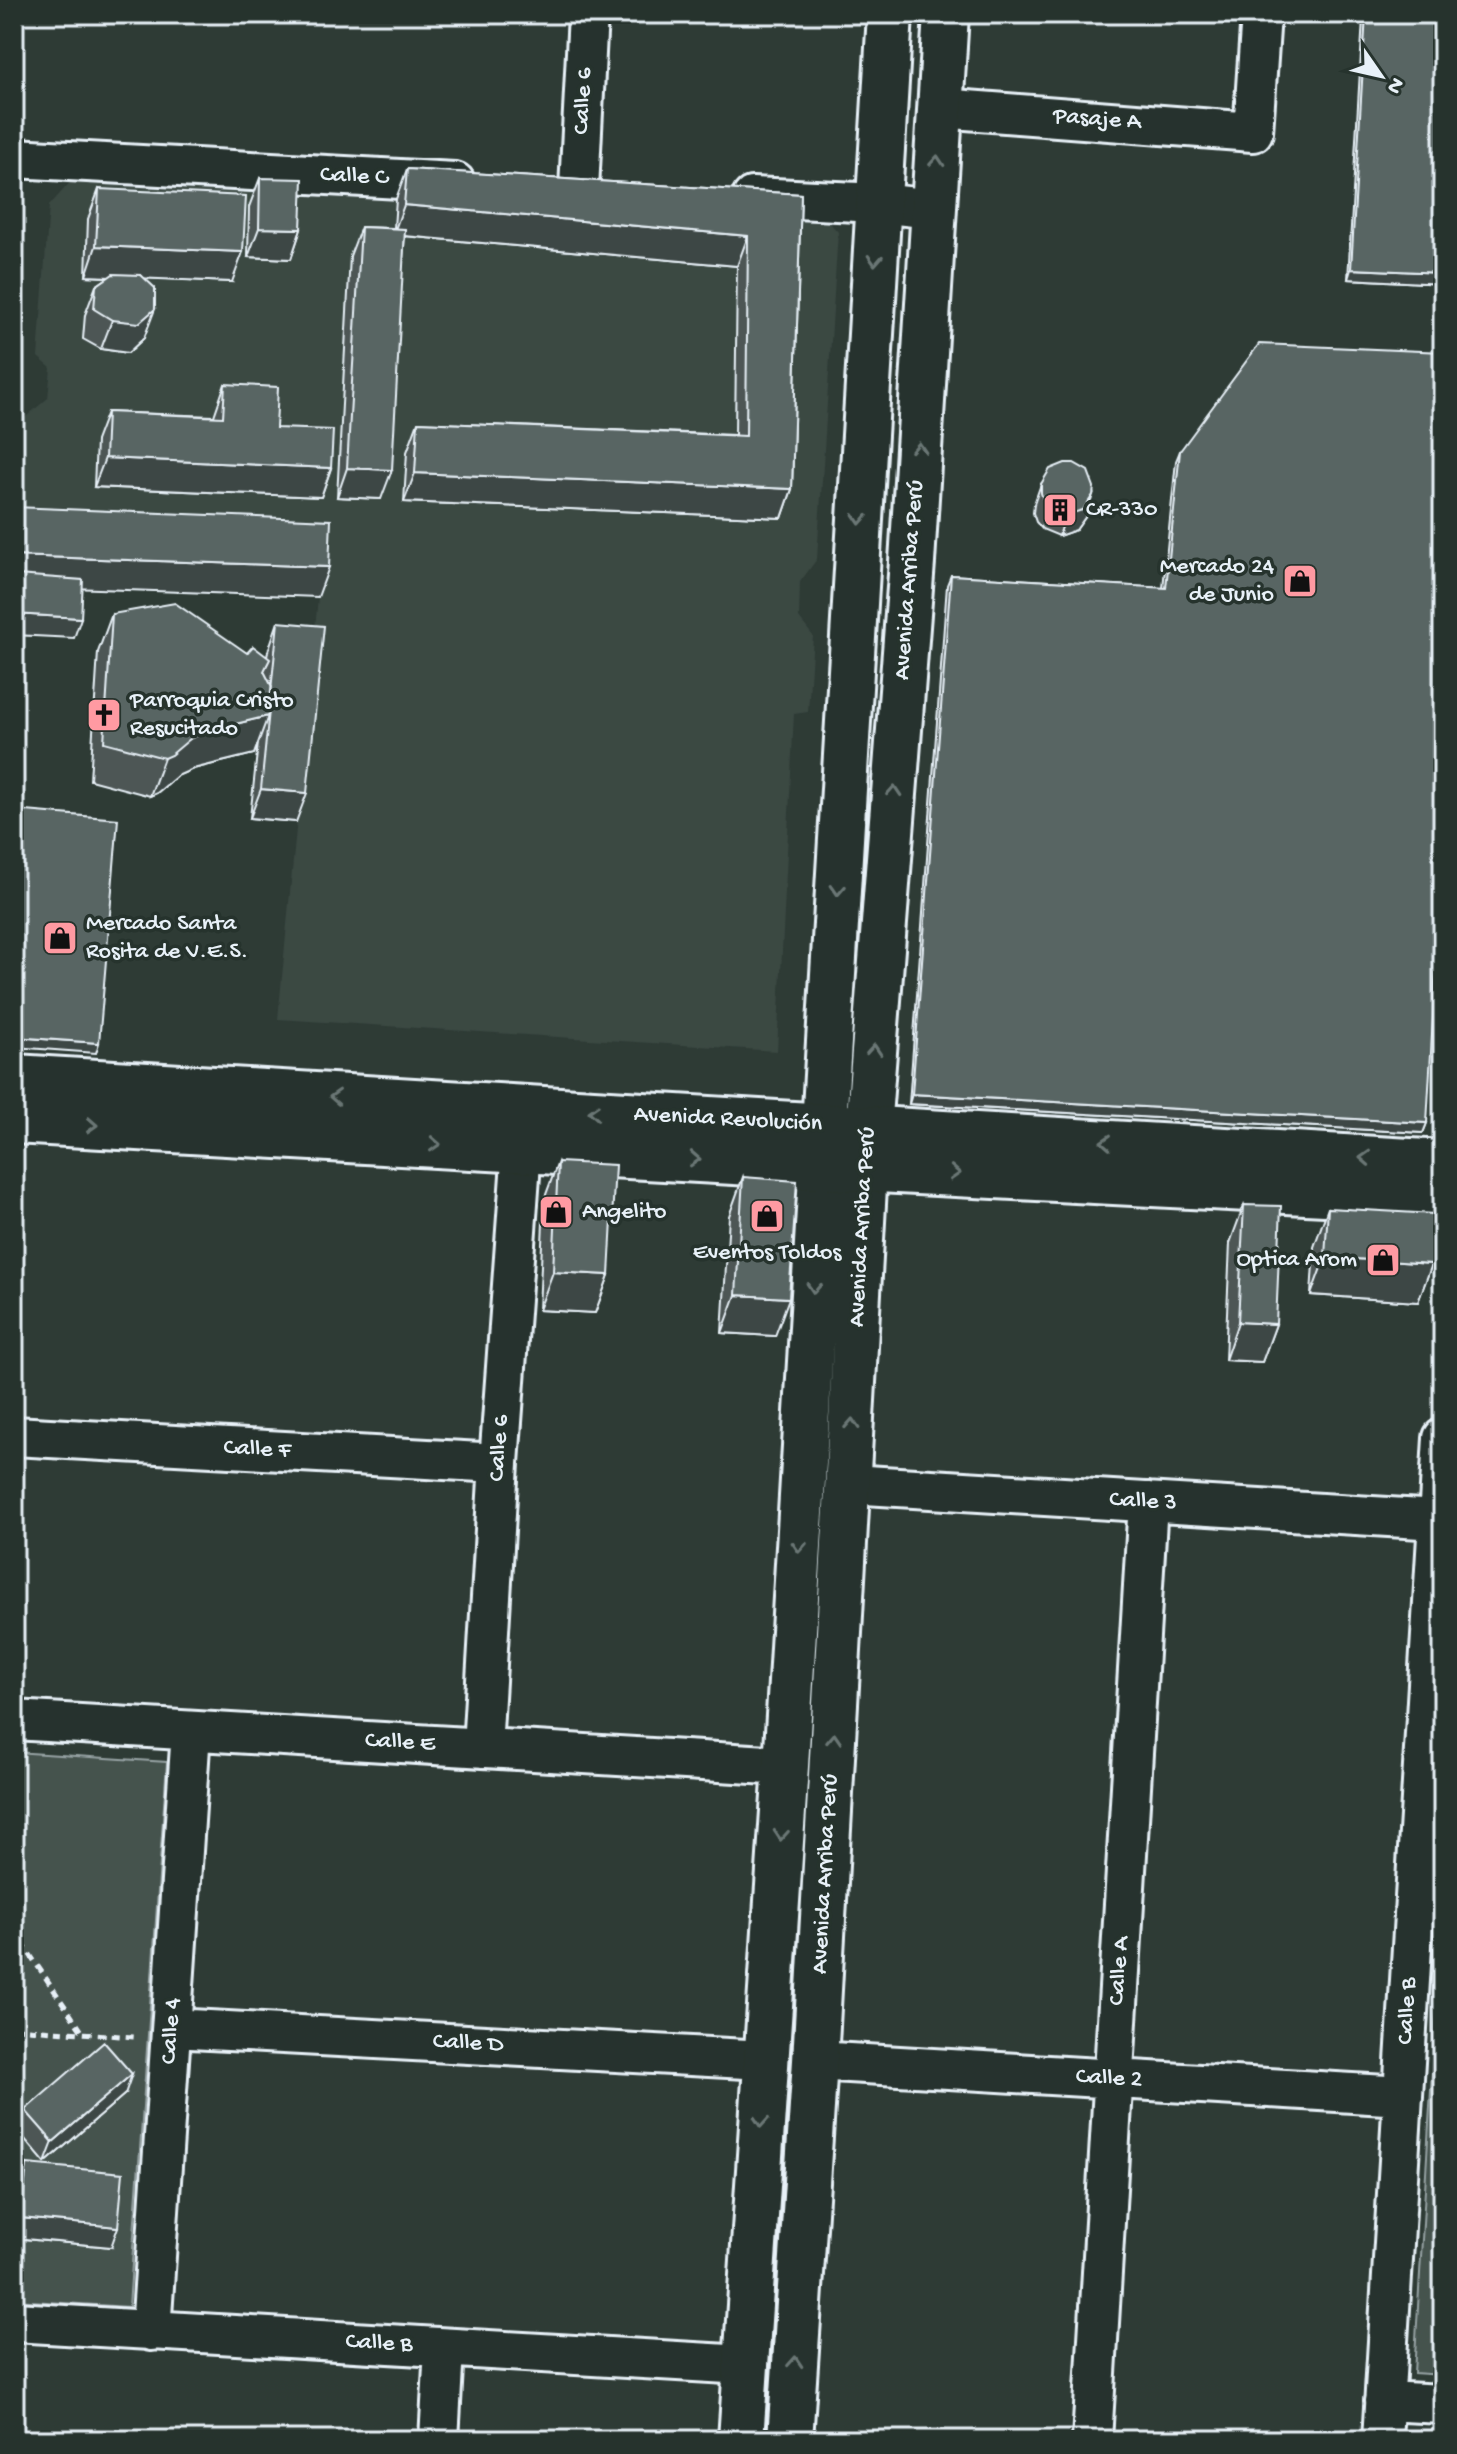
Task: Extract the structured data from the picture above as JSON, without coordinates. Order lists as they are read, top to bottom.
{
  "streets": {
    "street": [
      "Calle 6",
      "Pasaje A",
      "Calle C",
      "Avenida Arriba Perú",
      "Avenida Revolución",
      "Calle F",
      "Calle 3",
      "Calle E",
      "Calle A",
      "Calle B",
      "Calle 4",
      "Calle D",
      "Calle 2"
    ]
  },
  "crossings": [
    ["Calle 6", "Avenida Revolución"],
    ["Calle 6", "Calle F"],
    ["Calle 6", "Calle E"],
    ["Pasaje A", "Avenida Arriba Perú"],
    ["Avenida Arriba Perú", "Avenida Revolución"],
    ["Avenida Arriba Perú", "Calle 3"],
    ["Avenida Arriba Perú", "Calle E"],
    ["Avenida Arriba Perú", "Calle B"],
    ["Avenida Arriba Perú", "Calle D"],
    ["Avenida Arriba Perú", "Calle 2"],
    ["Calle 3", "Calle A"],
    ["Calle 3", "Calle B"],
    ["Calle E", "Calle 4"],
    ["Calle A", "Calle 2"],
    ["Calle B", "Calle 4"],
    ["Calle B", "Calle 2"],
    ["Calle 4", "Calle D"]
  ],
  "places": {
    "building": ["CR-330"],
    "shop": [
      "Mercado 24 de Junio",
      "Mercado Santa Rosita de V.E.S.",
      "Angelito",
      "Eventos Toldos",
      "Optica Arom"
    ],
    "church": ["Parroquia Cristo Resucitado"]
  },
  "north": "bottom right"
}
